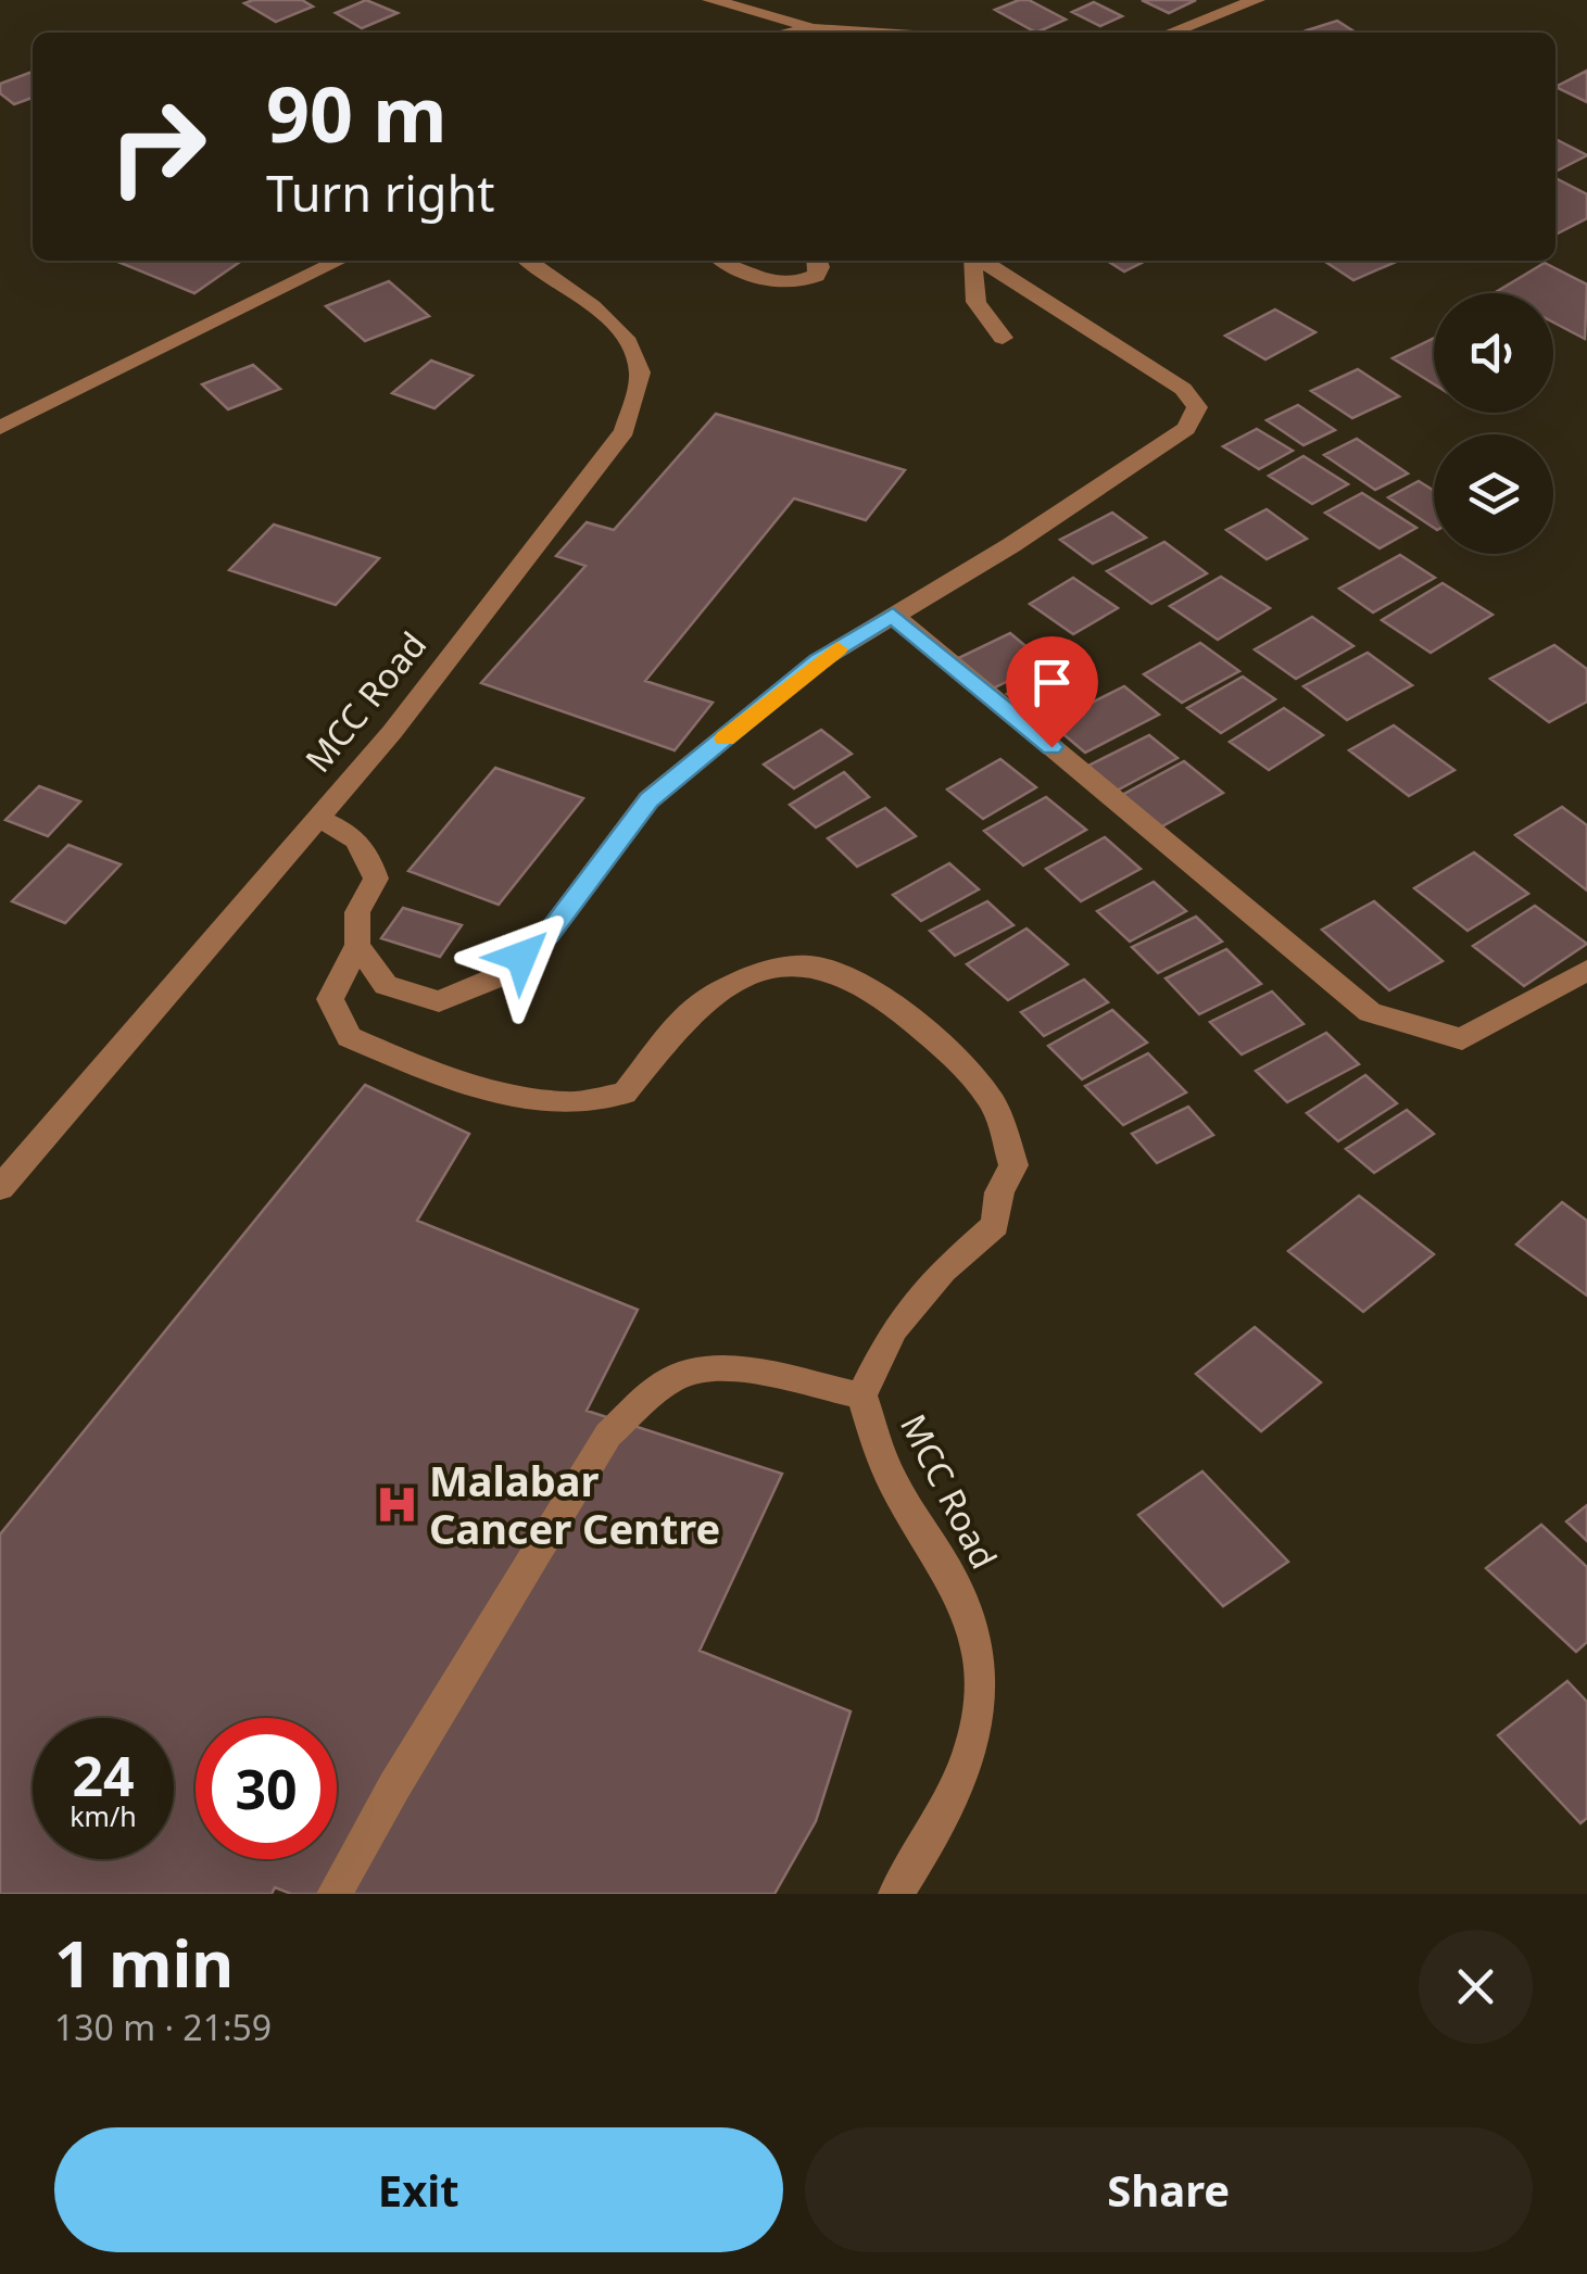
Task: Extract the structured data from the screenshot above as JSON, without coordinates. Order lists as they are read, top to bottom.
{
  "streets": {
    "street": ["MCC Road"]
  },
  "places": {
    "hospital": ["Malabar Cancer Centre"]
  },
  "page": {
    "turn": ["90 m", "Turn right"],
    "speed": "24 km/h",
    "limit": "30",
    "heading": ["1 min", "130 m · 21:59"],
    "buttons": ["Exit", "Share"]
  }
}
